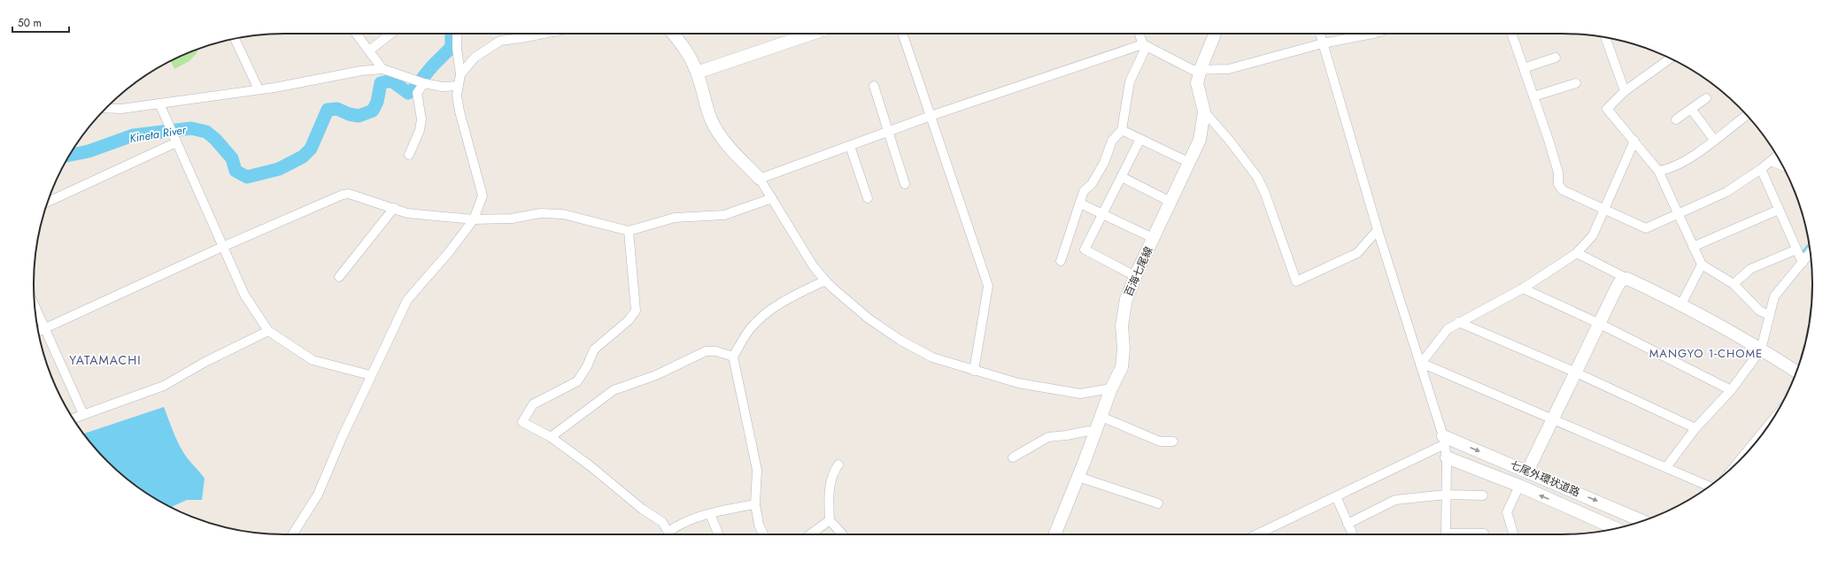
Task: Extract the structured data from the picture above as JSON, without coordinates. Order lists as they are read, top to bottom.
{
  "streets": {
    "street": ["百海七尾線", "七尾外環状道路"]
  },
  "districts": ["MANGYO 1-CHOME", "YATAMACHI"],
  "water": ["Kineta River"],
  "scale_bar": "50 m"
}
